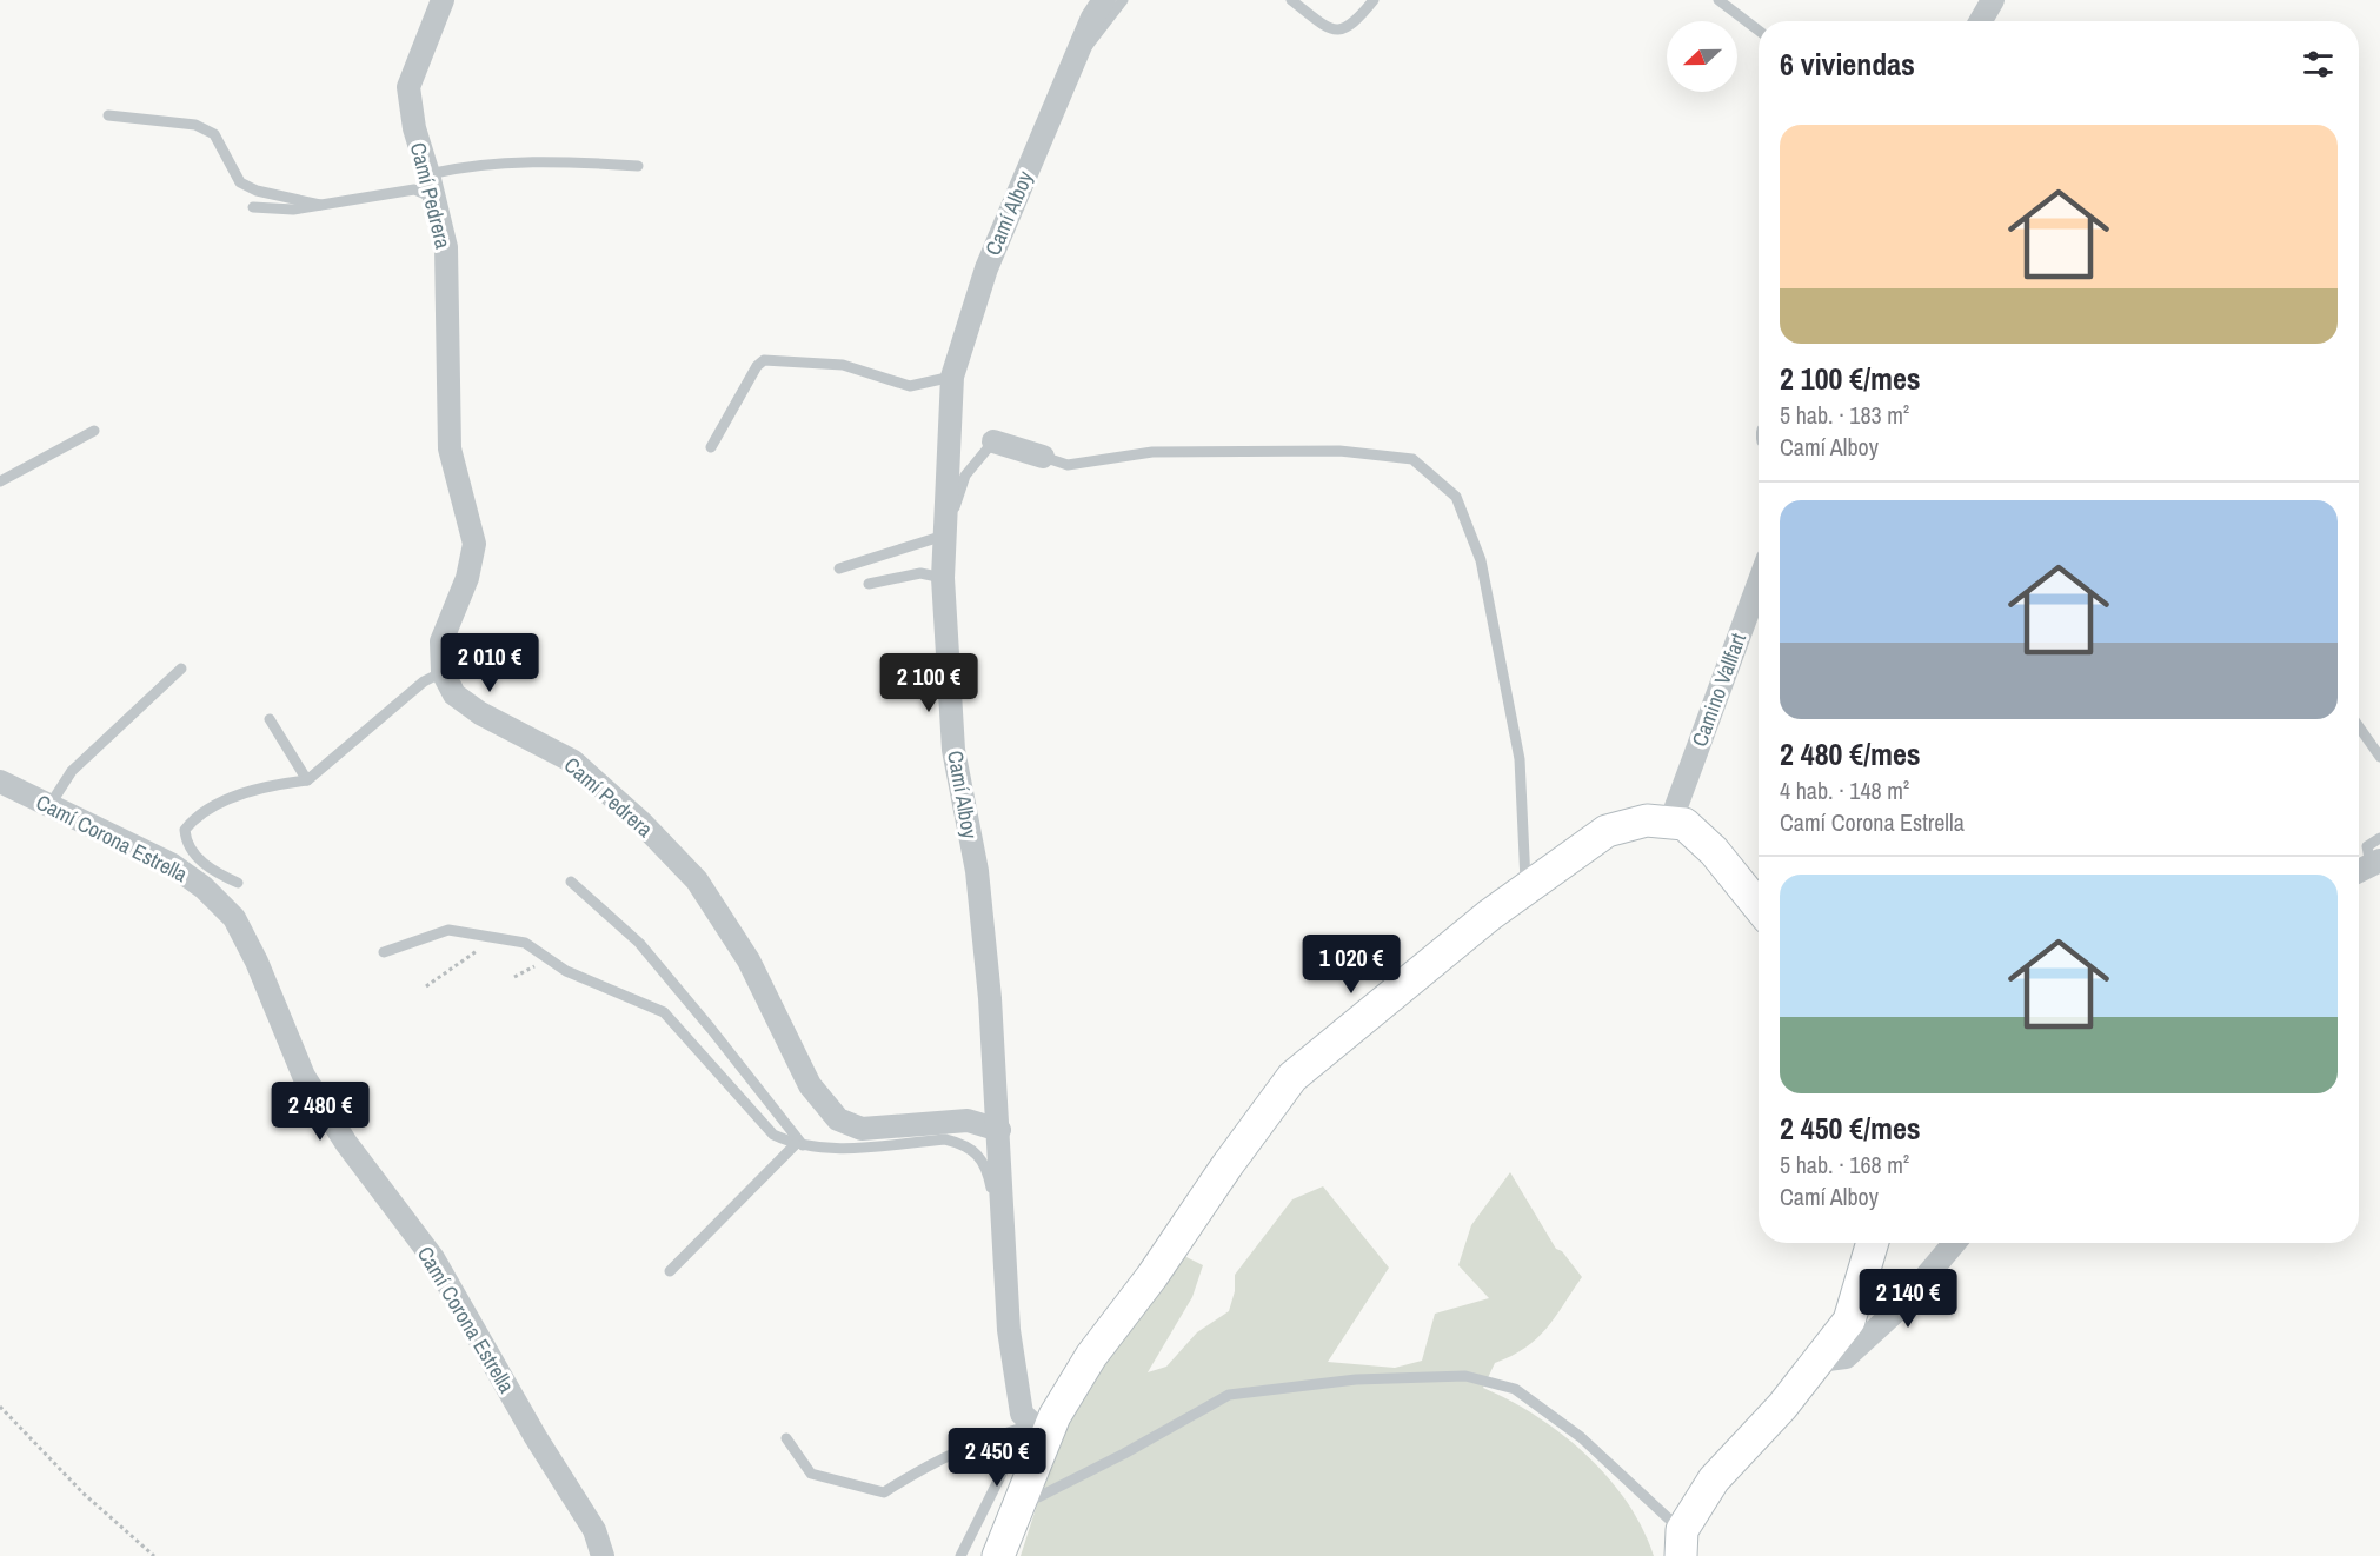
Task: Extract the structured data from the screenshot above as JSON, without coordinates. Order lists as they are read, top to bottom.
{
  "streets": {
    "street": [
      "Camí Pedrera",
      "Camí Alboy",
      "Camino Vallfart",
      "Camí Corona Estrella"
    ]
  },
  "crossings": [
    ["Camí Pedrera", "Camí Alboy"]
  ],
  "north": "left",
  "page": {
    "heading": "6 viviendas",
    "list": [
      {
        "name": "2 100 €/mes",
        "note": "5 hab. · 183 m² · Camí Alboy"
      },
      {
        "name": "2 480 €/mes",
        "note": "4 hab. · 148 m² · Camí Corona Estrella"
      },
      {
        "name": "2 450 €/mes",
        "note": "5 hab. · 168 m² · Camí Alboy"
      }
    ],
    "price": [
      "2 010 €",
      "2 100 €",
      "1 020 €",
      "2 480 €",
      "2 140 €",
      "2 450 €"
    ]
  }
}
